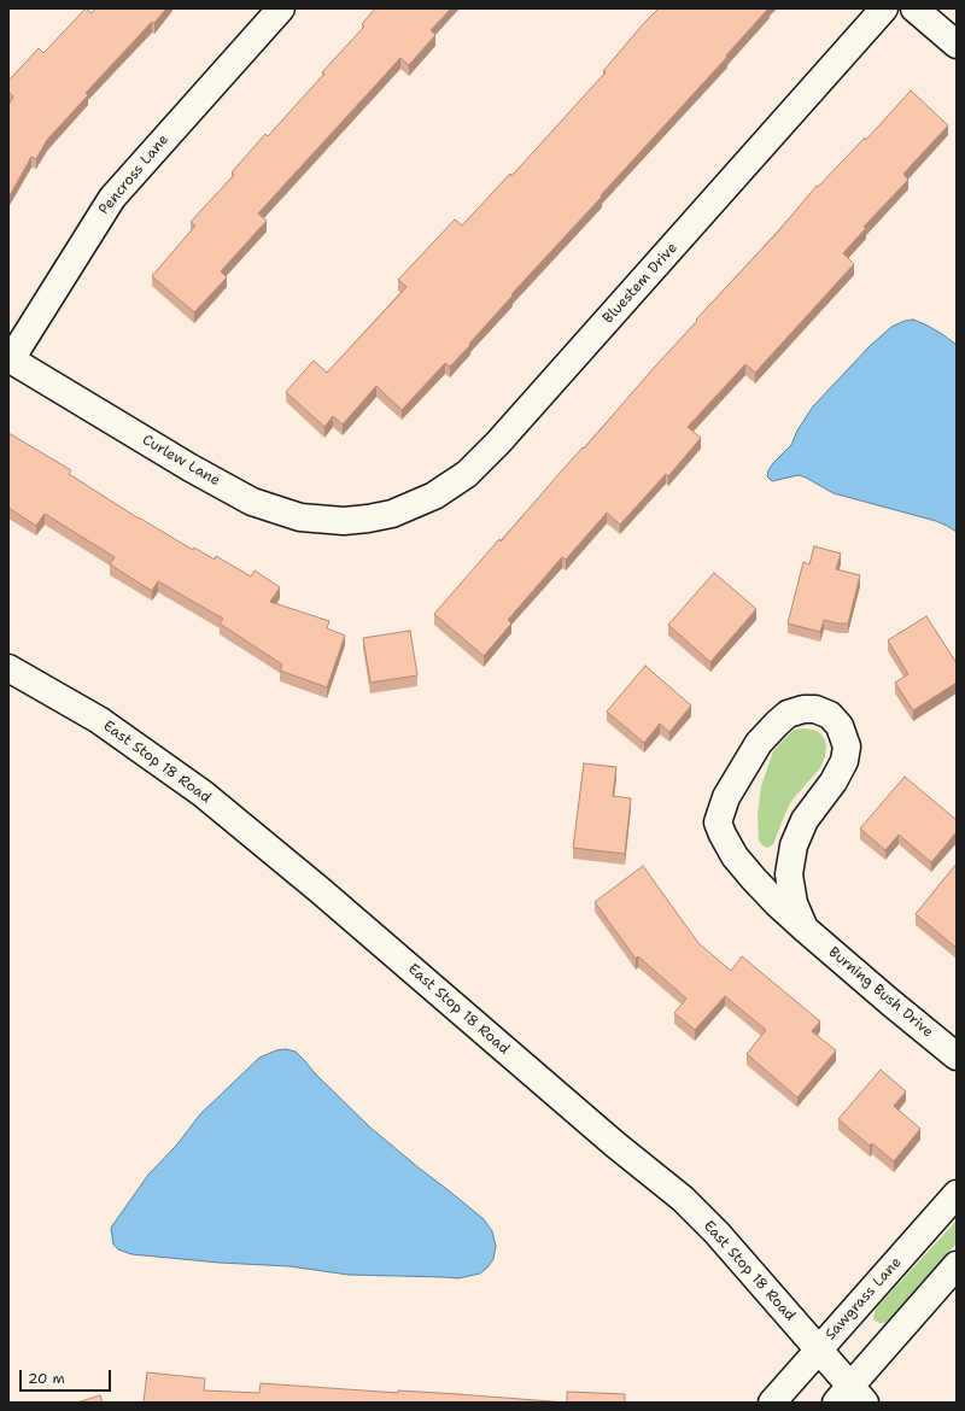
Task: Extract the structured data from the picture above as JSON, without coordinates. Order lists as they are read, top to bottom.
{
  "streets": {
    "street": [
      "Pencross Lane",
      "Bluestem Drive",
      "Curlew Lane",
      "East Stop 18 Road",
      "Burning Bush Drive",
      "Sawgrass Lane"
    ]
  },
  "crossings": [
    ["Pencross Lane", "Curlew Lane"],
    ["Bluestem Drive", "Curlew Lane"],
    ["East Stop 18 Road", "Sawgrass Lane"]
  ],
  "scale_bar": "20 m"
}
